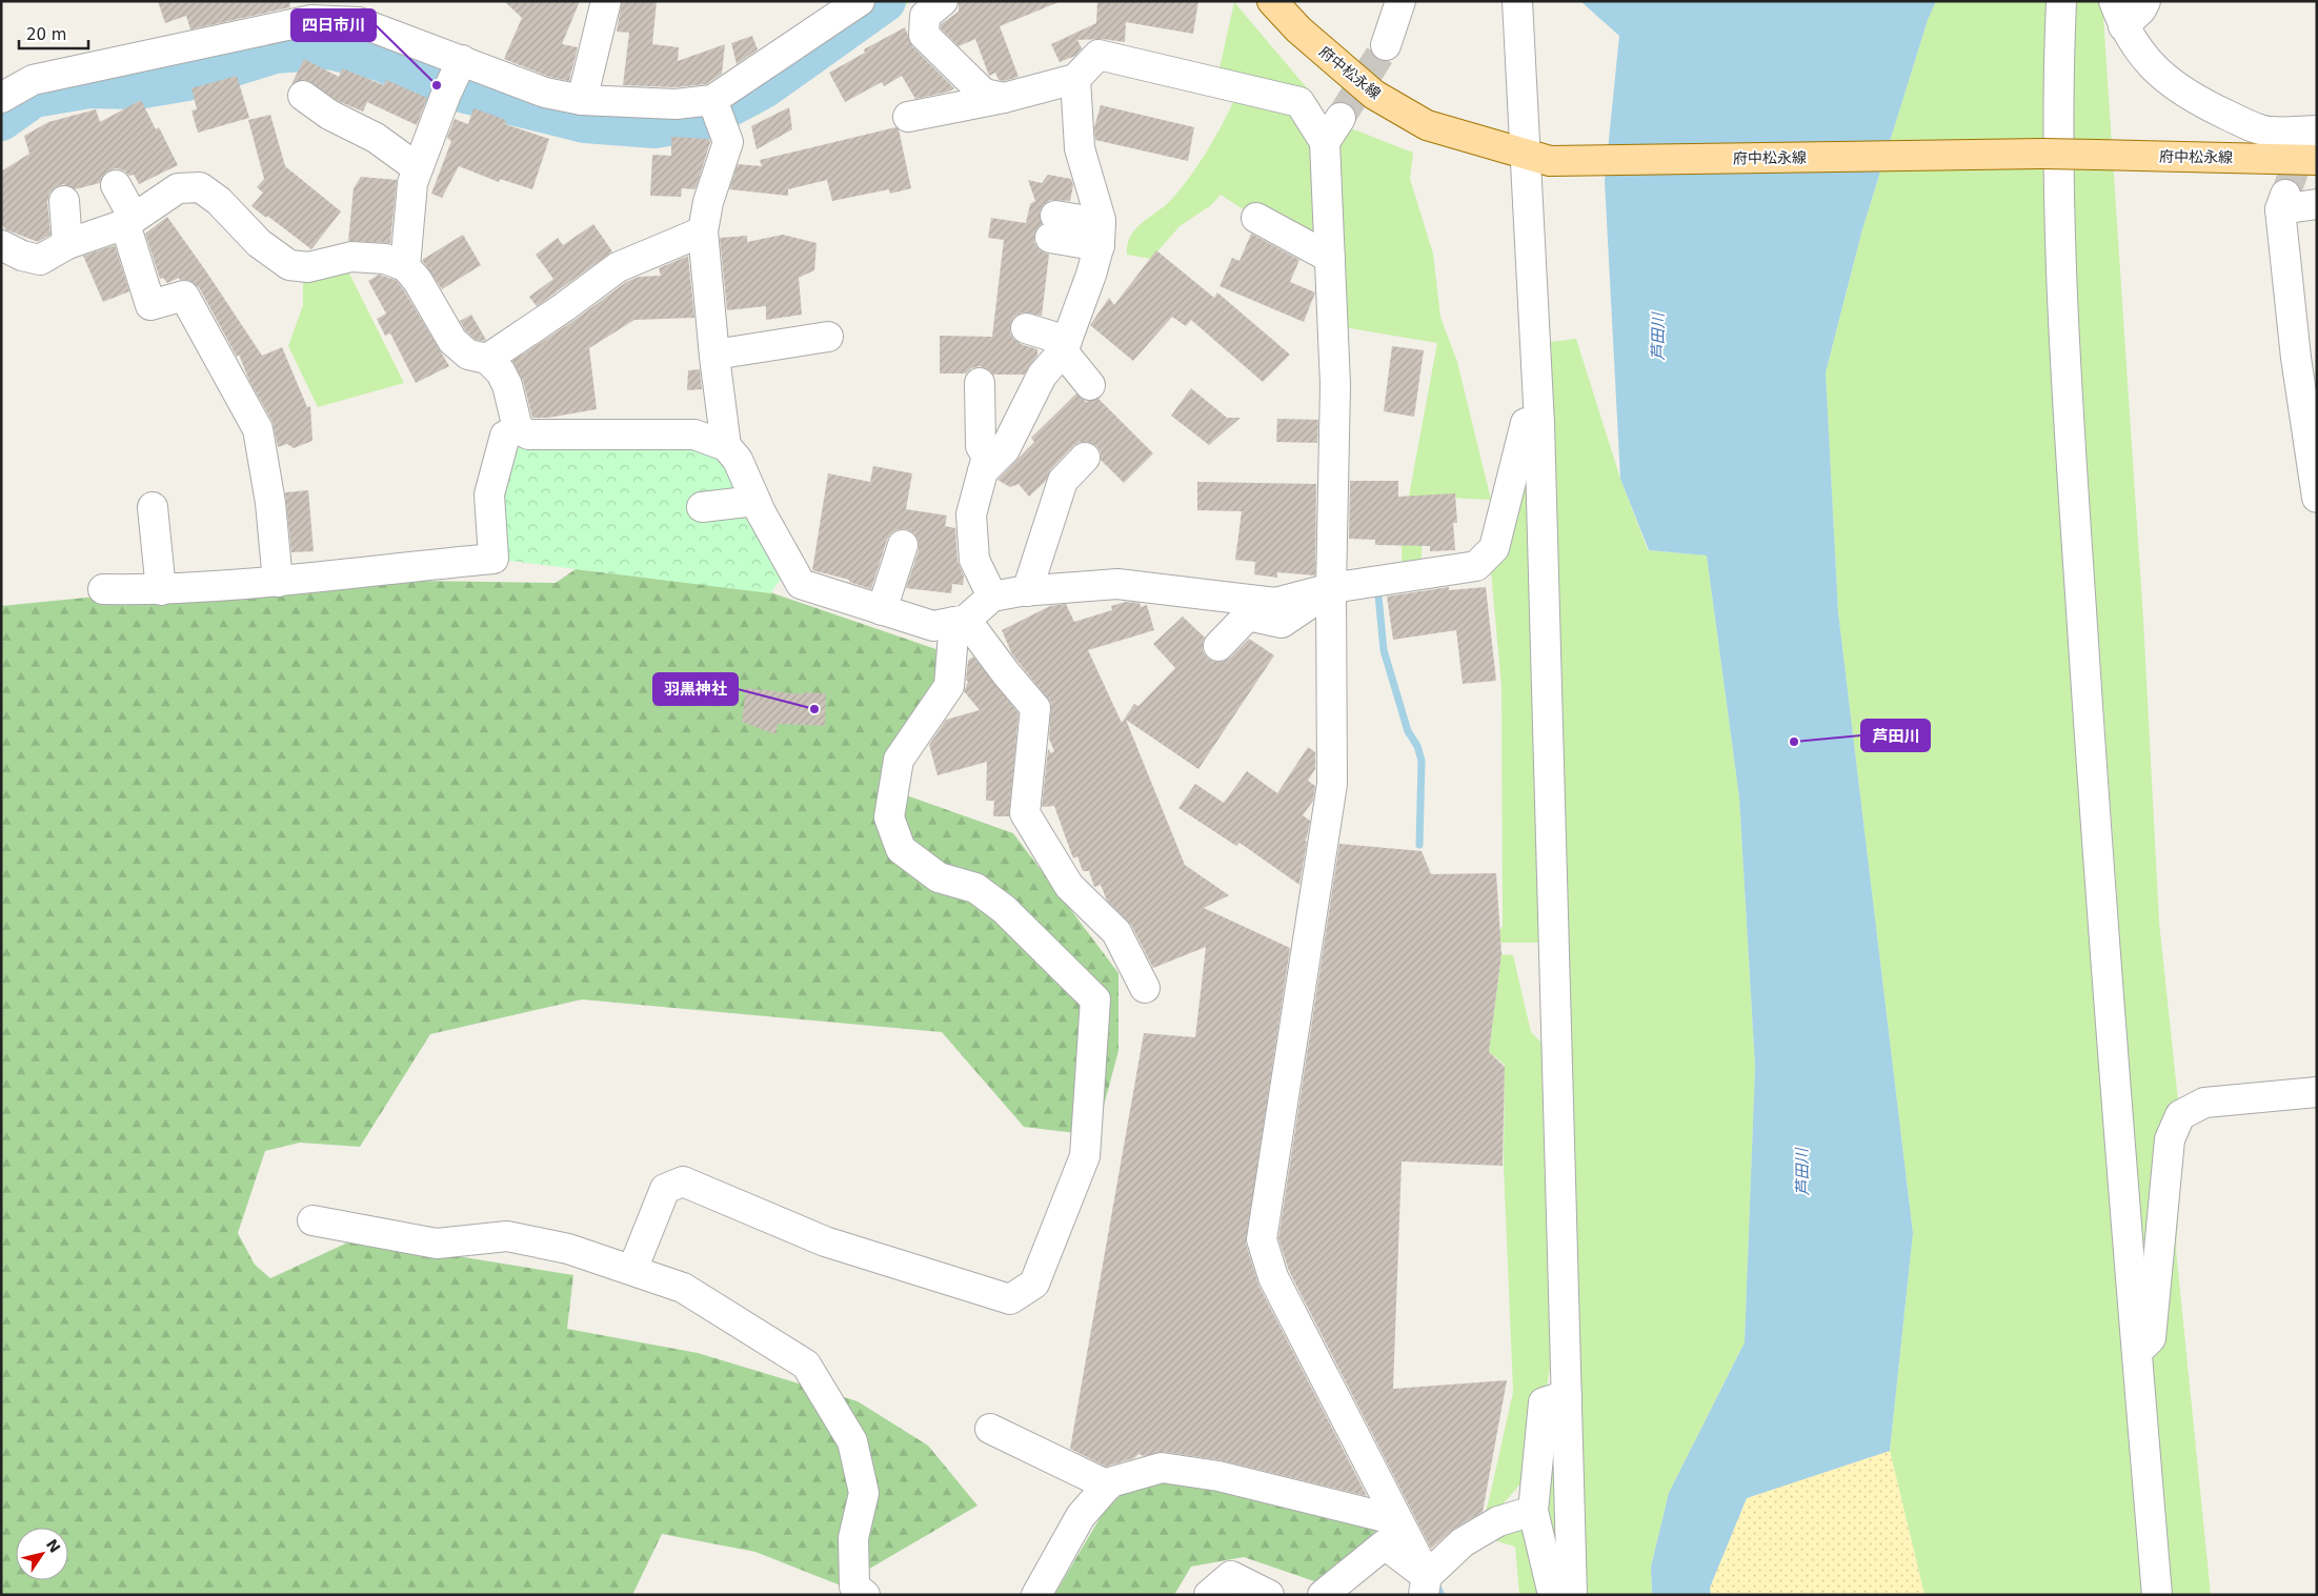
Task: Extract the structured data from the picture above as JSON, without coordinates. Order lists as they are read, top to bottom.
{
  "streets": {
    "main road": ["府中松永線"]
  },
  "water": ["芦田川"],
  "places": ["四日市川", "羽黒神社", "芦田川"],
  "scale_bar": "20 m",
  "north": "top right"
}
